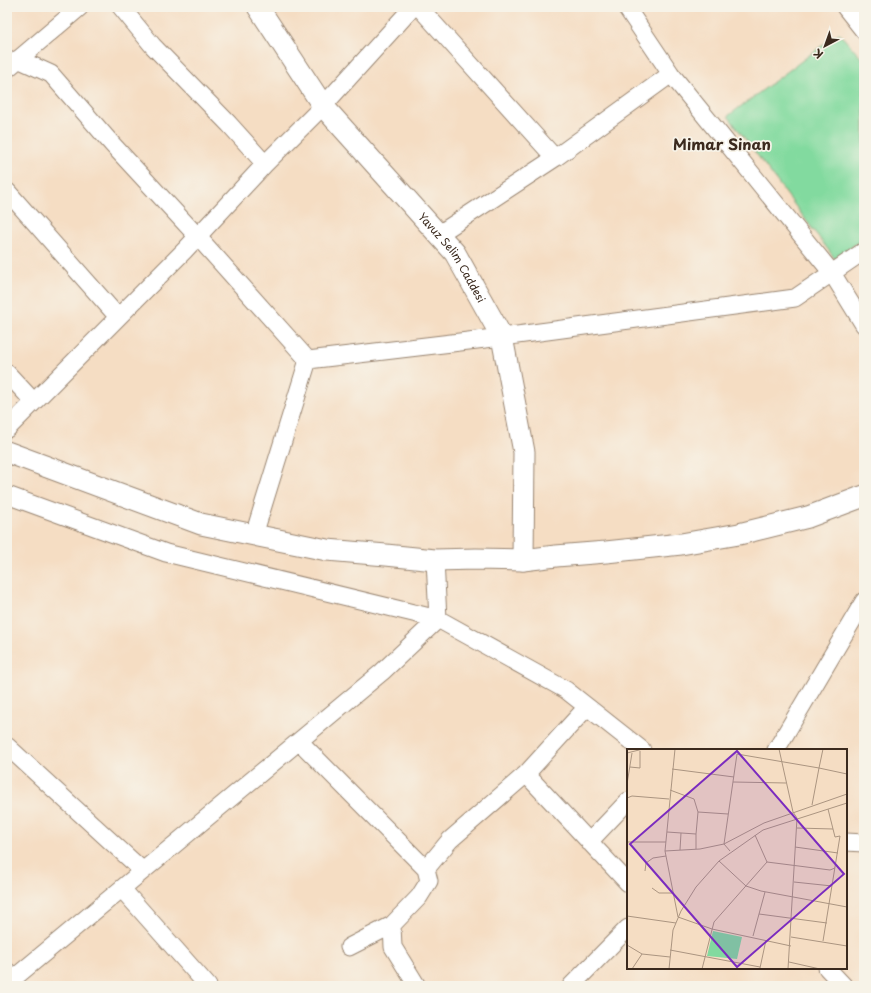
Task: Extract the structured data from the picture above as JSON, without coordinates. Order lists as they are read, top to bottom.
{
  "streets": {
    "street": ["Yavuz Selim Caddesi"]
  },
  "districts": ["Mimar Sinan"],
  "north": "bottom left"
}
